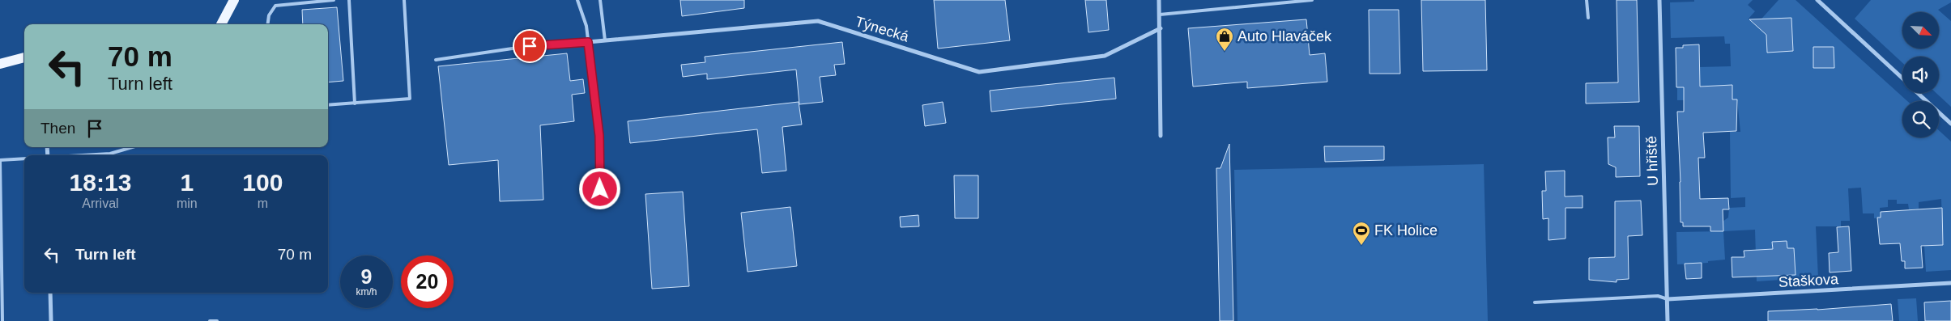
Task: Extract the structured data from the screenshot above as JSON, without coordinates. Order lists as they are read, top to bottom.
{
  "streets": {
    "street": ["Týnecká", "U hřiště", "Staškova"]
  },
  "crossings": [
    ["U hřiště", "Staškova"]
  ],
  "places": {
    "shop": ["Auto Hlaváček"],
    "sports": ["FK Holice"]
  },
  "north": "bottom right",
  "page": {
    "turn": ["70 m", "Turn left"],
    "then": "Then",
    "eta": [
      "18:13",
      "Arrival",
      "1",
      "min",
      "100",
      "m"
    ],
    "list": [
      {
        "name": "Turn left",
        "value": "70 m"
      }
    ],
    "speed": "9 km/h",
    "limit": "20"
  }
}
